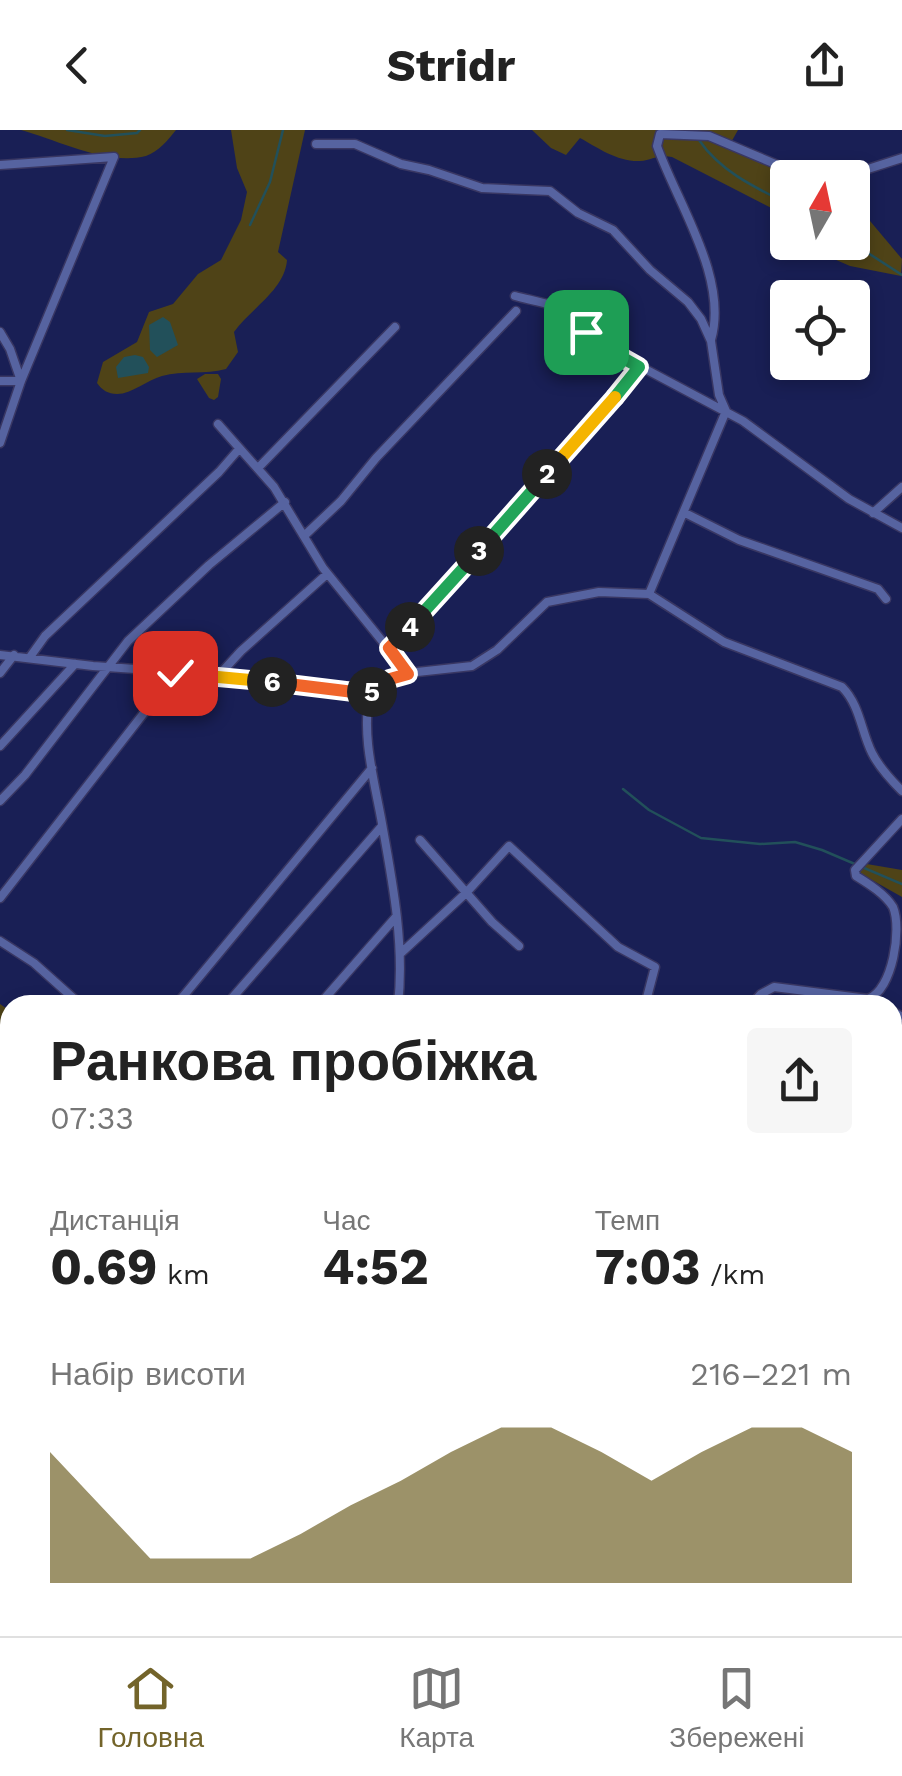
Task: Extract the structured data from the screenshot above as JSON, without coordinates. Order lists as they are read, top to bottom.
{
  "north": "top",
  "page": {
    "header": "Stridr",
    "pins": [
      "2",
      "3",
      "4",
      "6",
      "5"
    ],
    "heading": ["Ранкова пробіжка", "07:33"],
    "stats": [
      ["Дистанція", "0.69 km"],
      ["Час", "4:52"],
      ["Темп", "7:03 /km"]
    ],
    "chart": ["Набір висоти", "216–221 m"],
    "tabs": ["Головна", "Карта", "Збережені"]
  }
}
